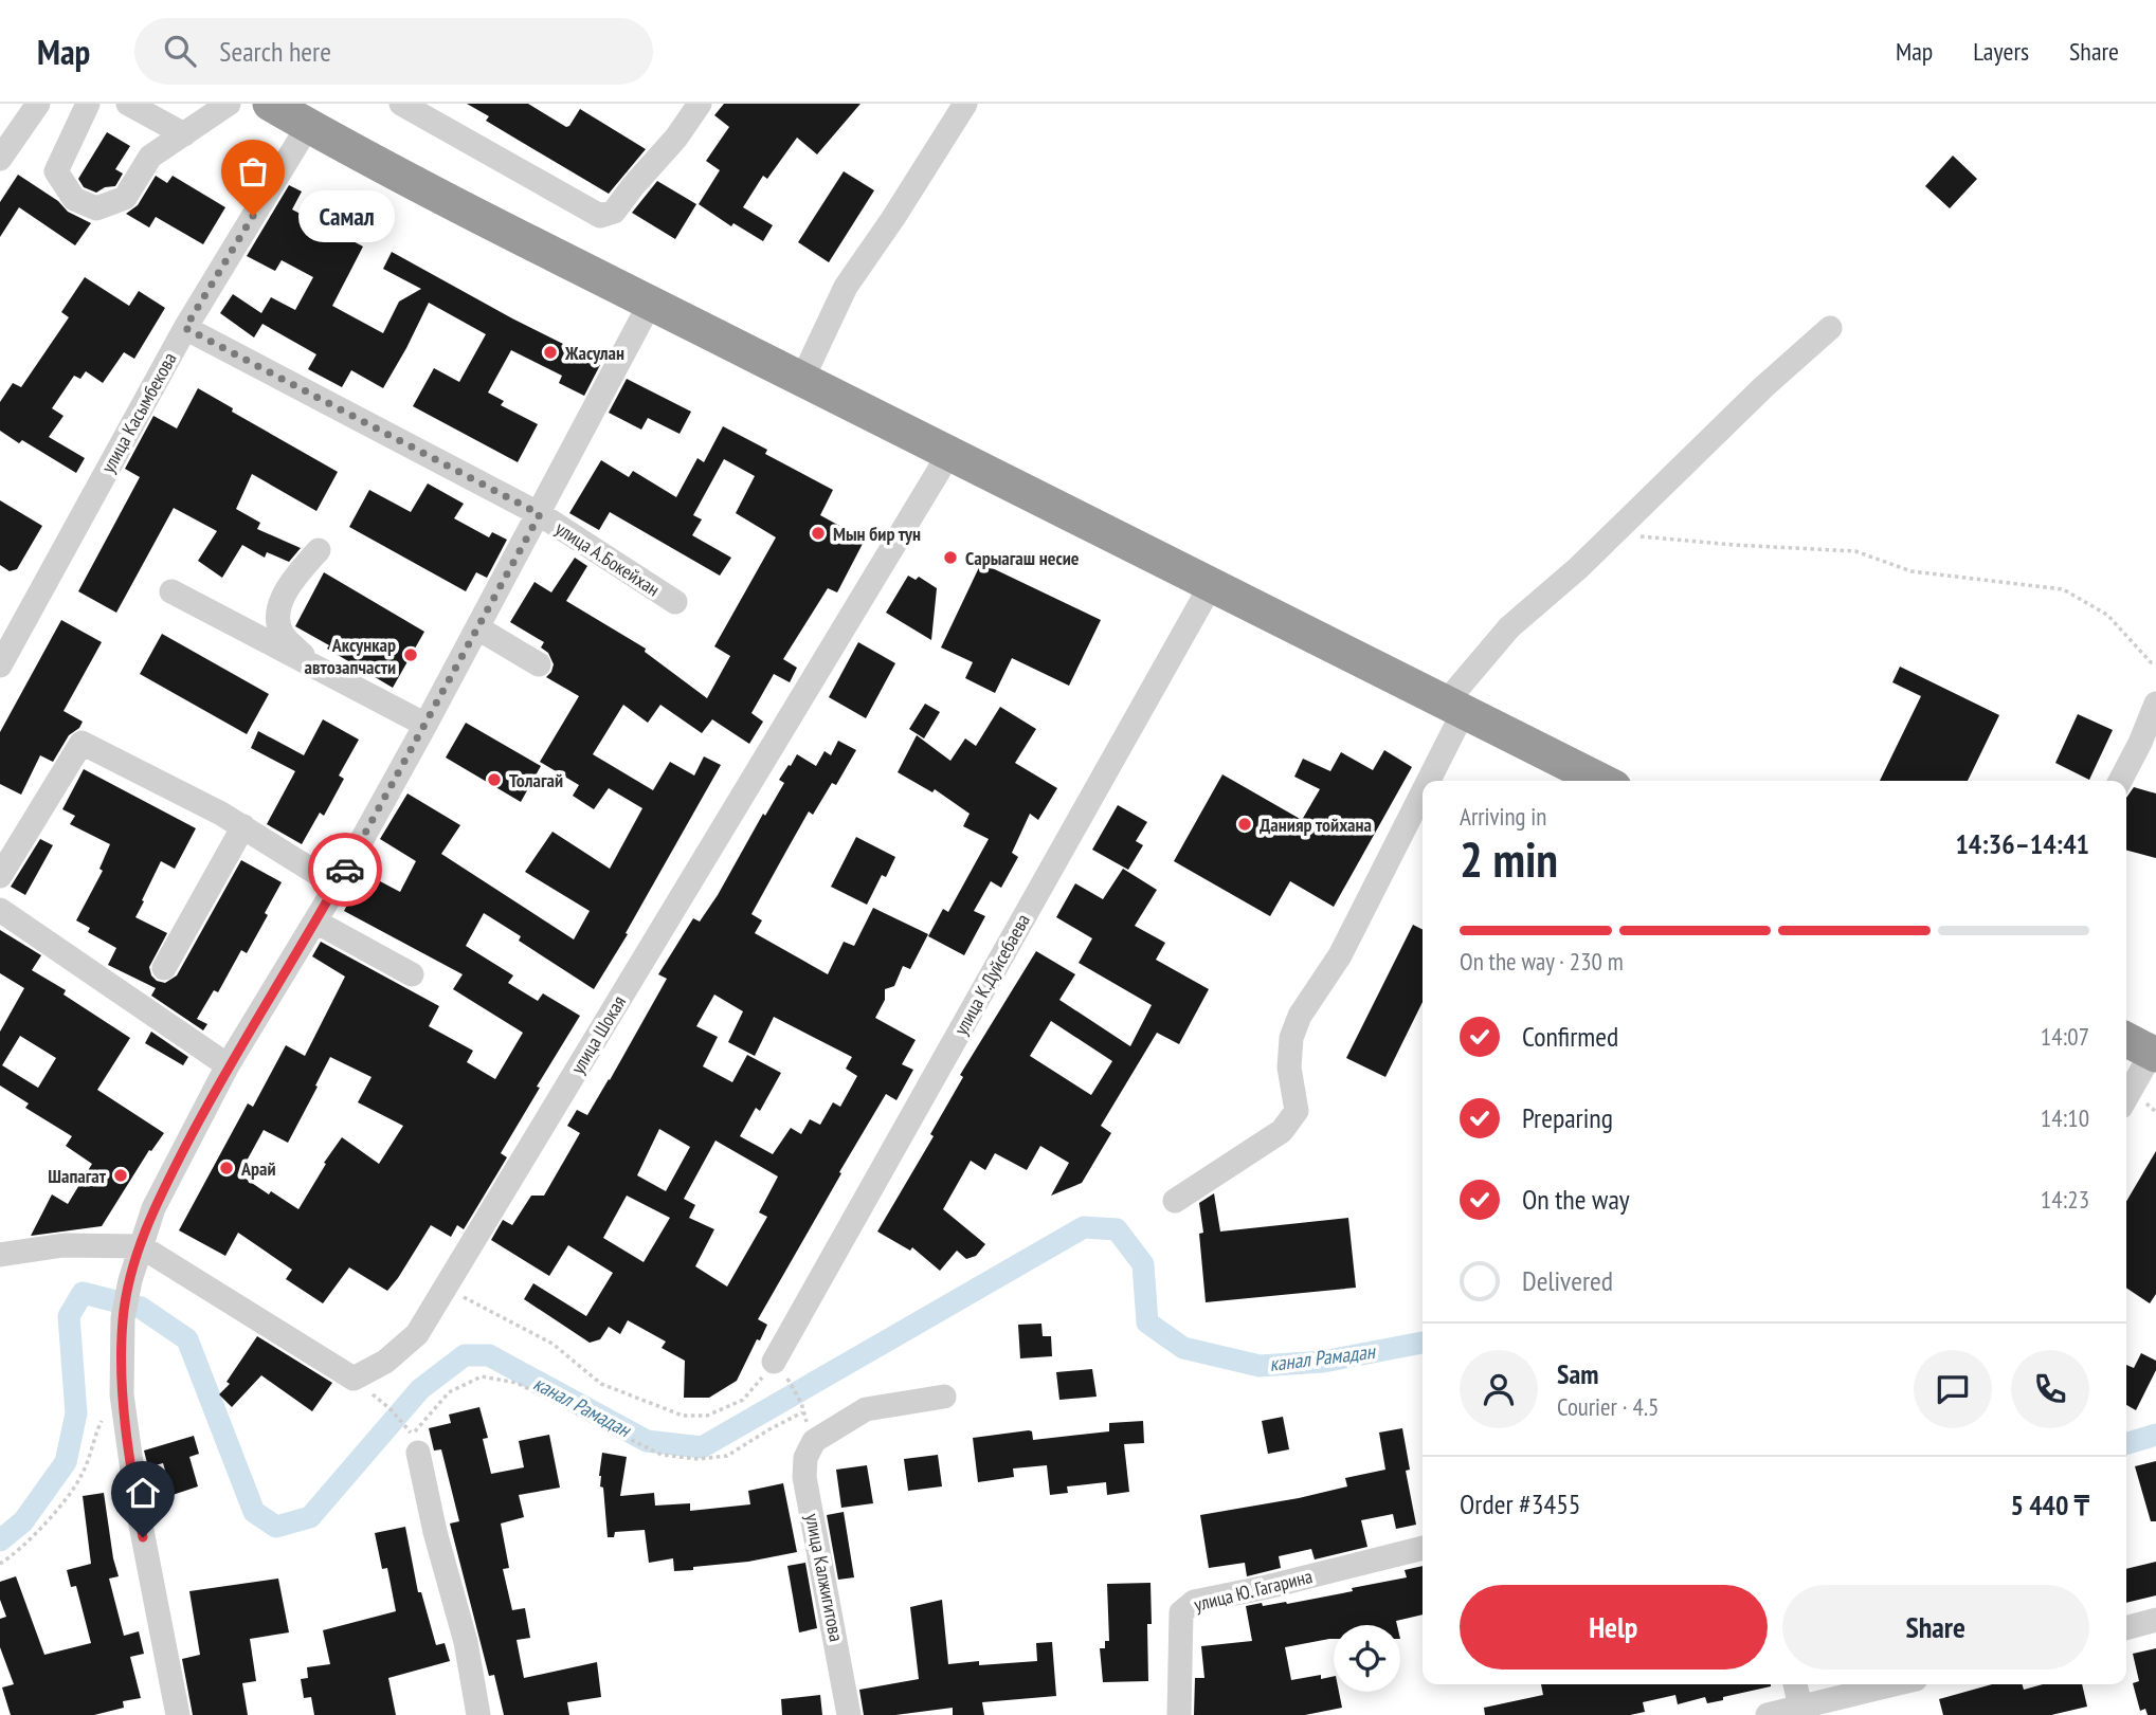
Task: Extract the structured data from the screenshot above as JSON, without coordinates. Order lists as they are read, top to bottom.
{
  "streets": {
    "street": [
      "улица Касымбекова",
      "улица А.Бокейхан",
      "улица К.Дуйсебаева",
      "улица Шокая",
      "улица Калжигитова",
      "улица Ю. Гагарина"
    ]
  },
  "crossings": [
    ["улица Касымбекова", "улица А.Бокейхан"],
    ["улица А.Бокейхан", "улица Шокая"]
  ],
  "water": ["канал Рамадан"],
  "places": [
    "Самал",
    "Жасулан",
    "Мын бир тун",
    "Сарыагаш несие",
    "Аксункар автозапчасти",
    "Толагай",
    "Данияр тойхана",
    "Арай",
    "Шапагат"
  ],
  "page": {
    "header": "Map",
    "search": "Search here",
    "nav": ["Map", "Layers", "Share"],
    "bubble": "Самал",
    "heading": ["2 min", "Arriving in", "14:36–14:41"],
    "panel": [
      "Sam",
      "Courier · 4.5",
      "Order #3455",
      "5 440 ₸"
    ],
    "bar": "On the way · 230 m",
    "list": [
      ["Confirmed", "14:07"],
      ["Preparing", "14:10"],
      ["On the way", "14:23"],
      "Delivered"
    ],
    "buttons": ["Help", "Share"]
  }
}
